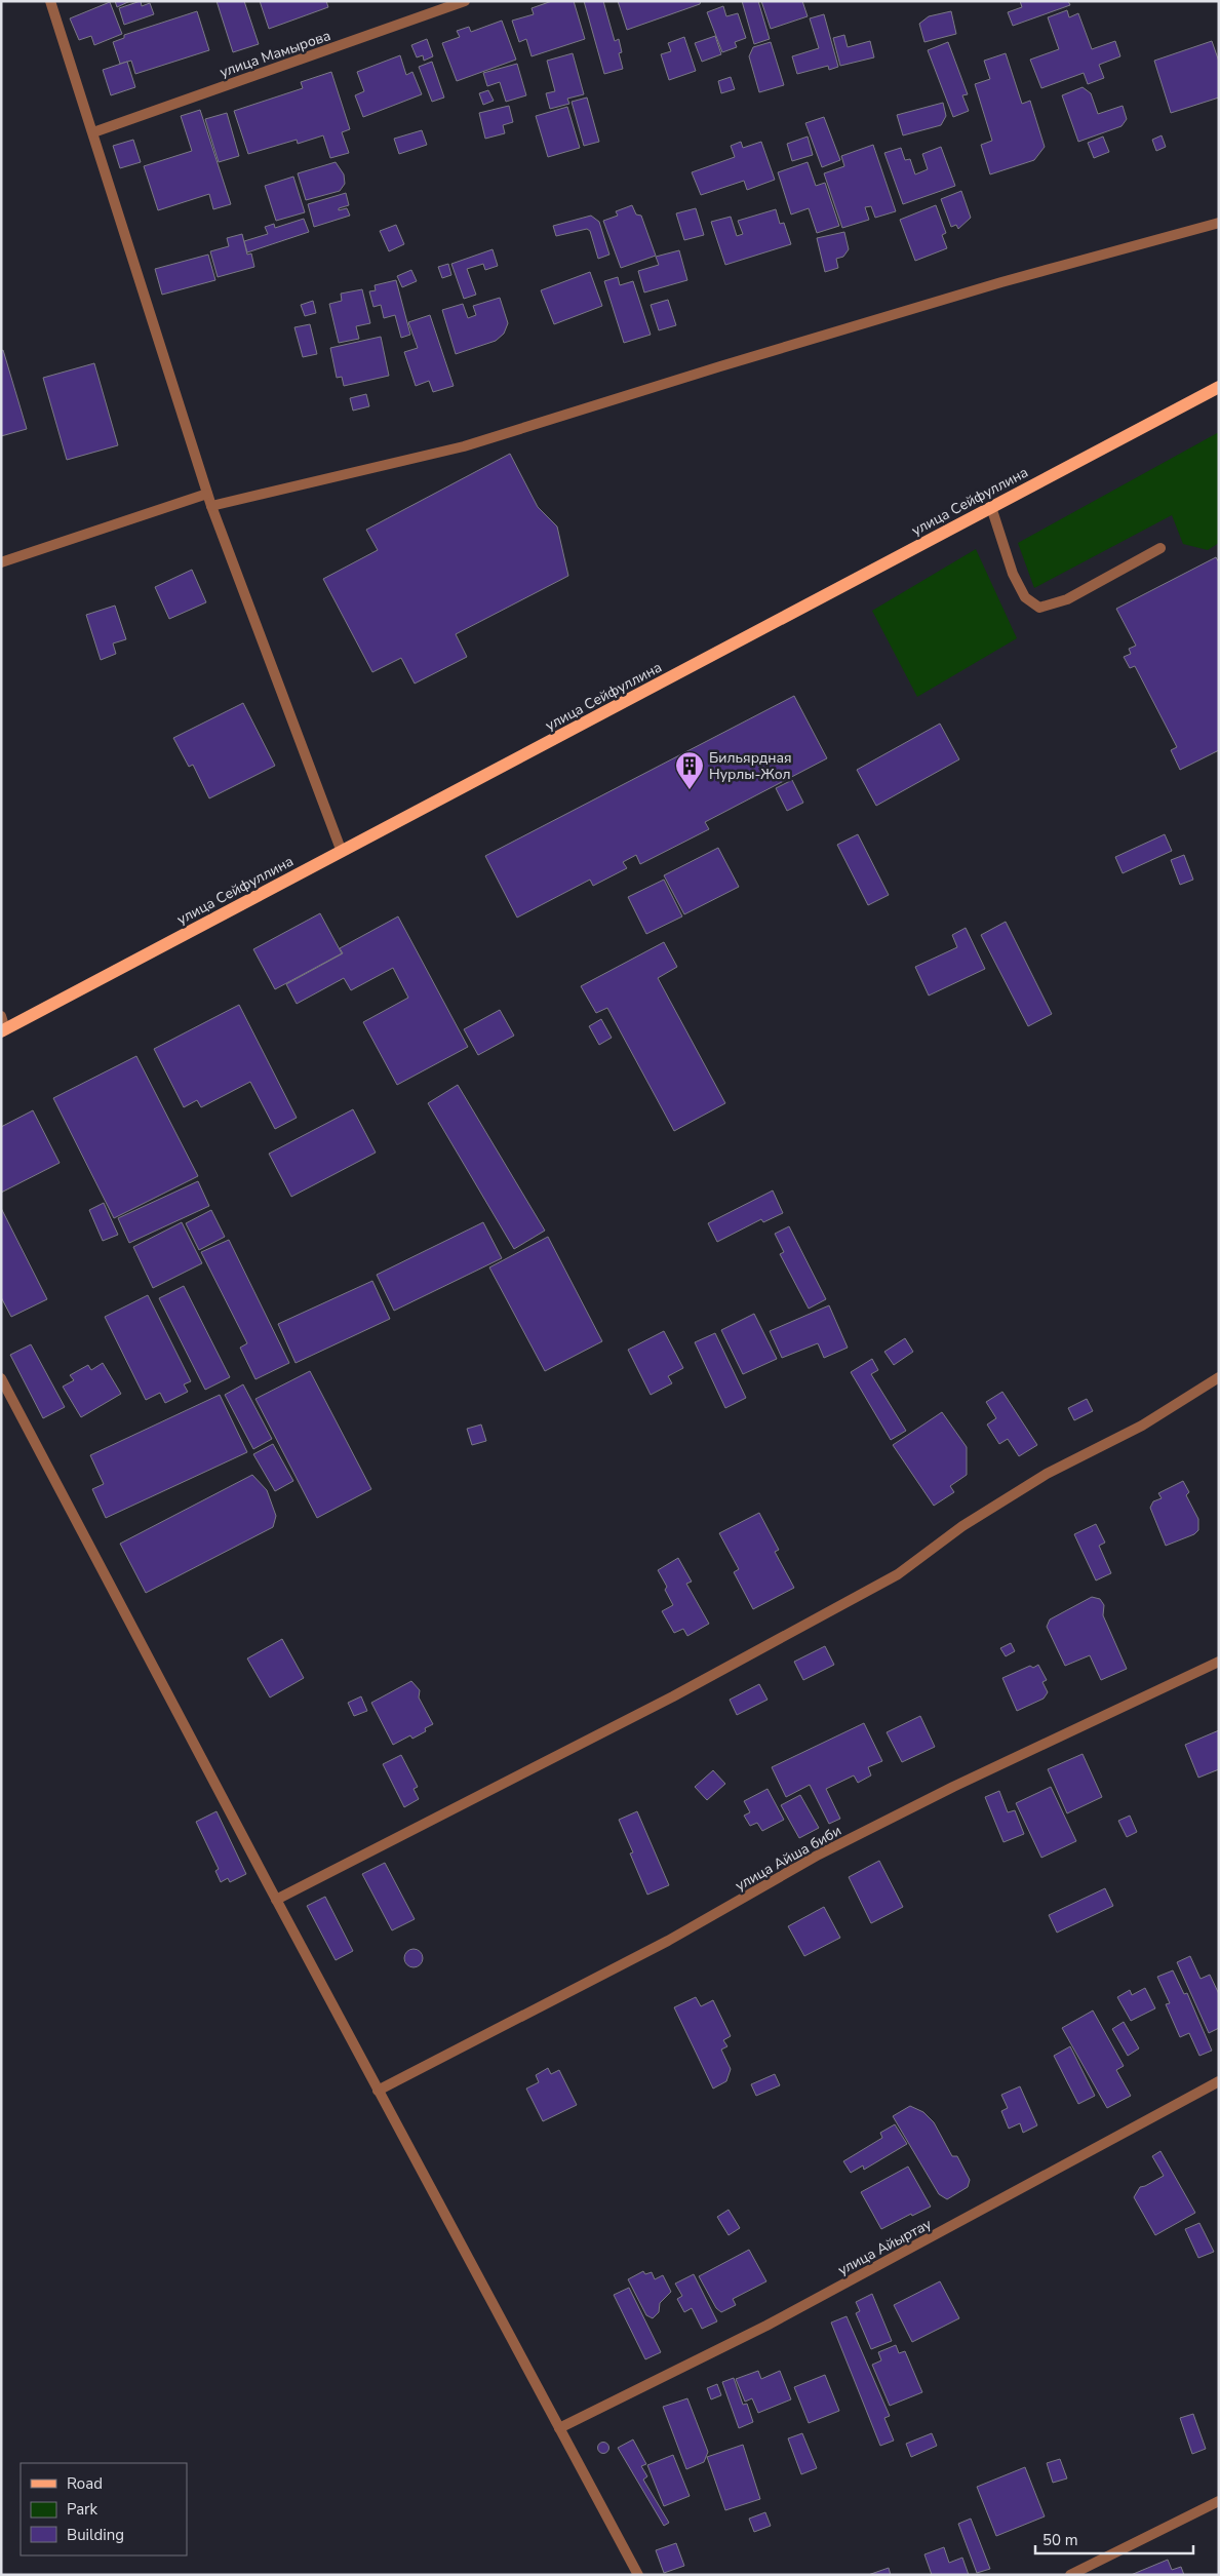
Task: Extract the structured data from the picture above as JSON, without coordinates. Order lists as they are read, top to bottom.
{
  "streets": {
    "main road": ["улица Сейфуллина"],
    "street": ["улица Мамырова", "улица Айша биби", "улица Айыртау"]
  },
  "places": {
    "building": ["Бильярдная Нурлы-Жол"]
  },
  "legend": ["Road", "Park", "Building"],
  "scale_bar": "50 m"
}
